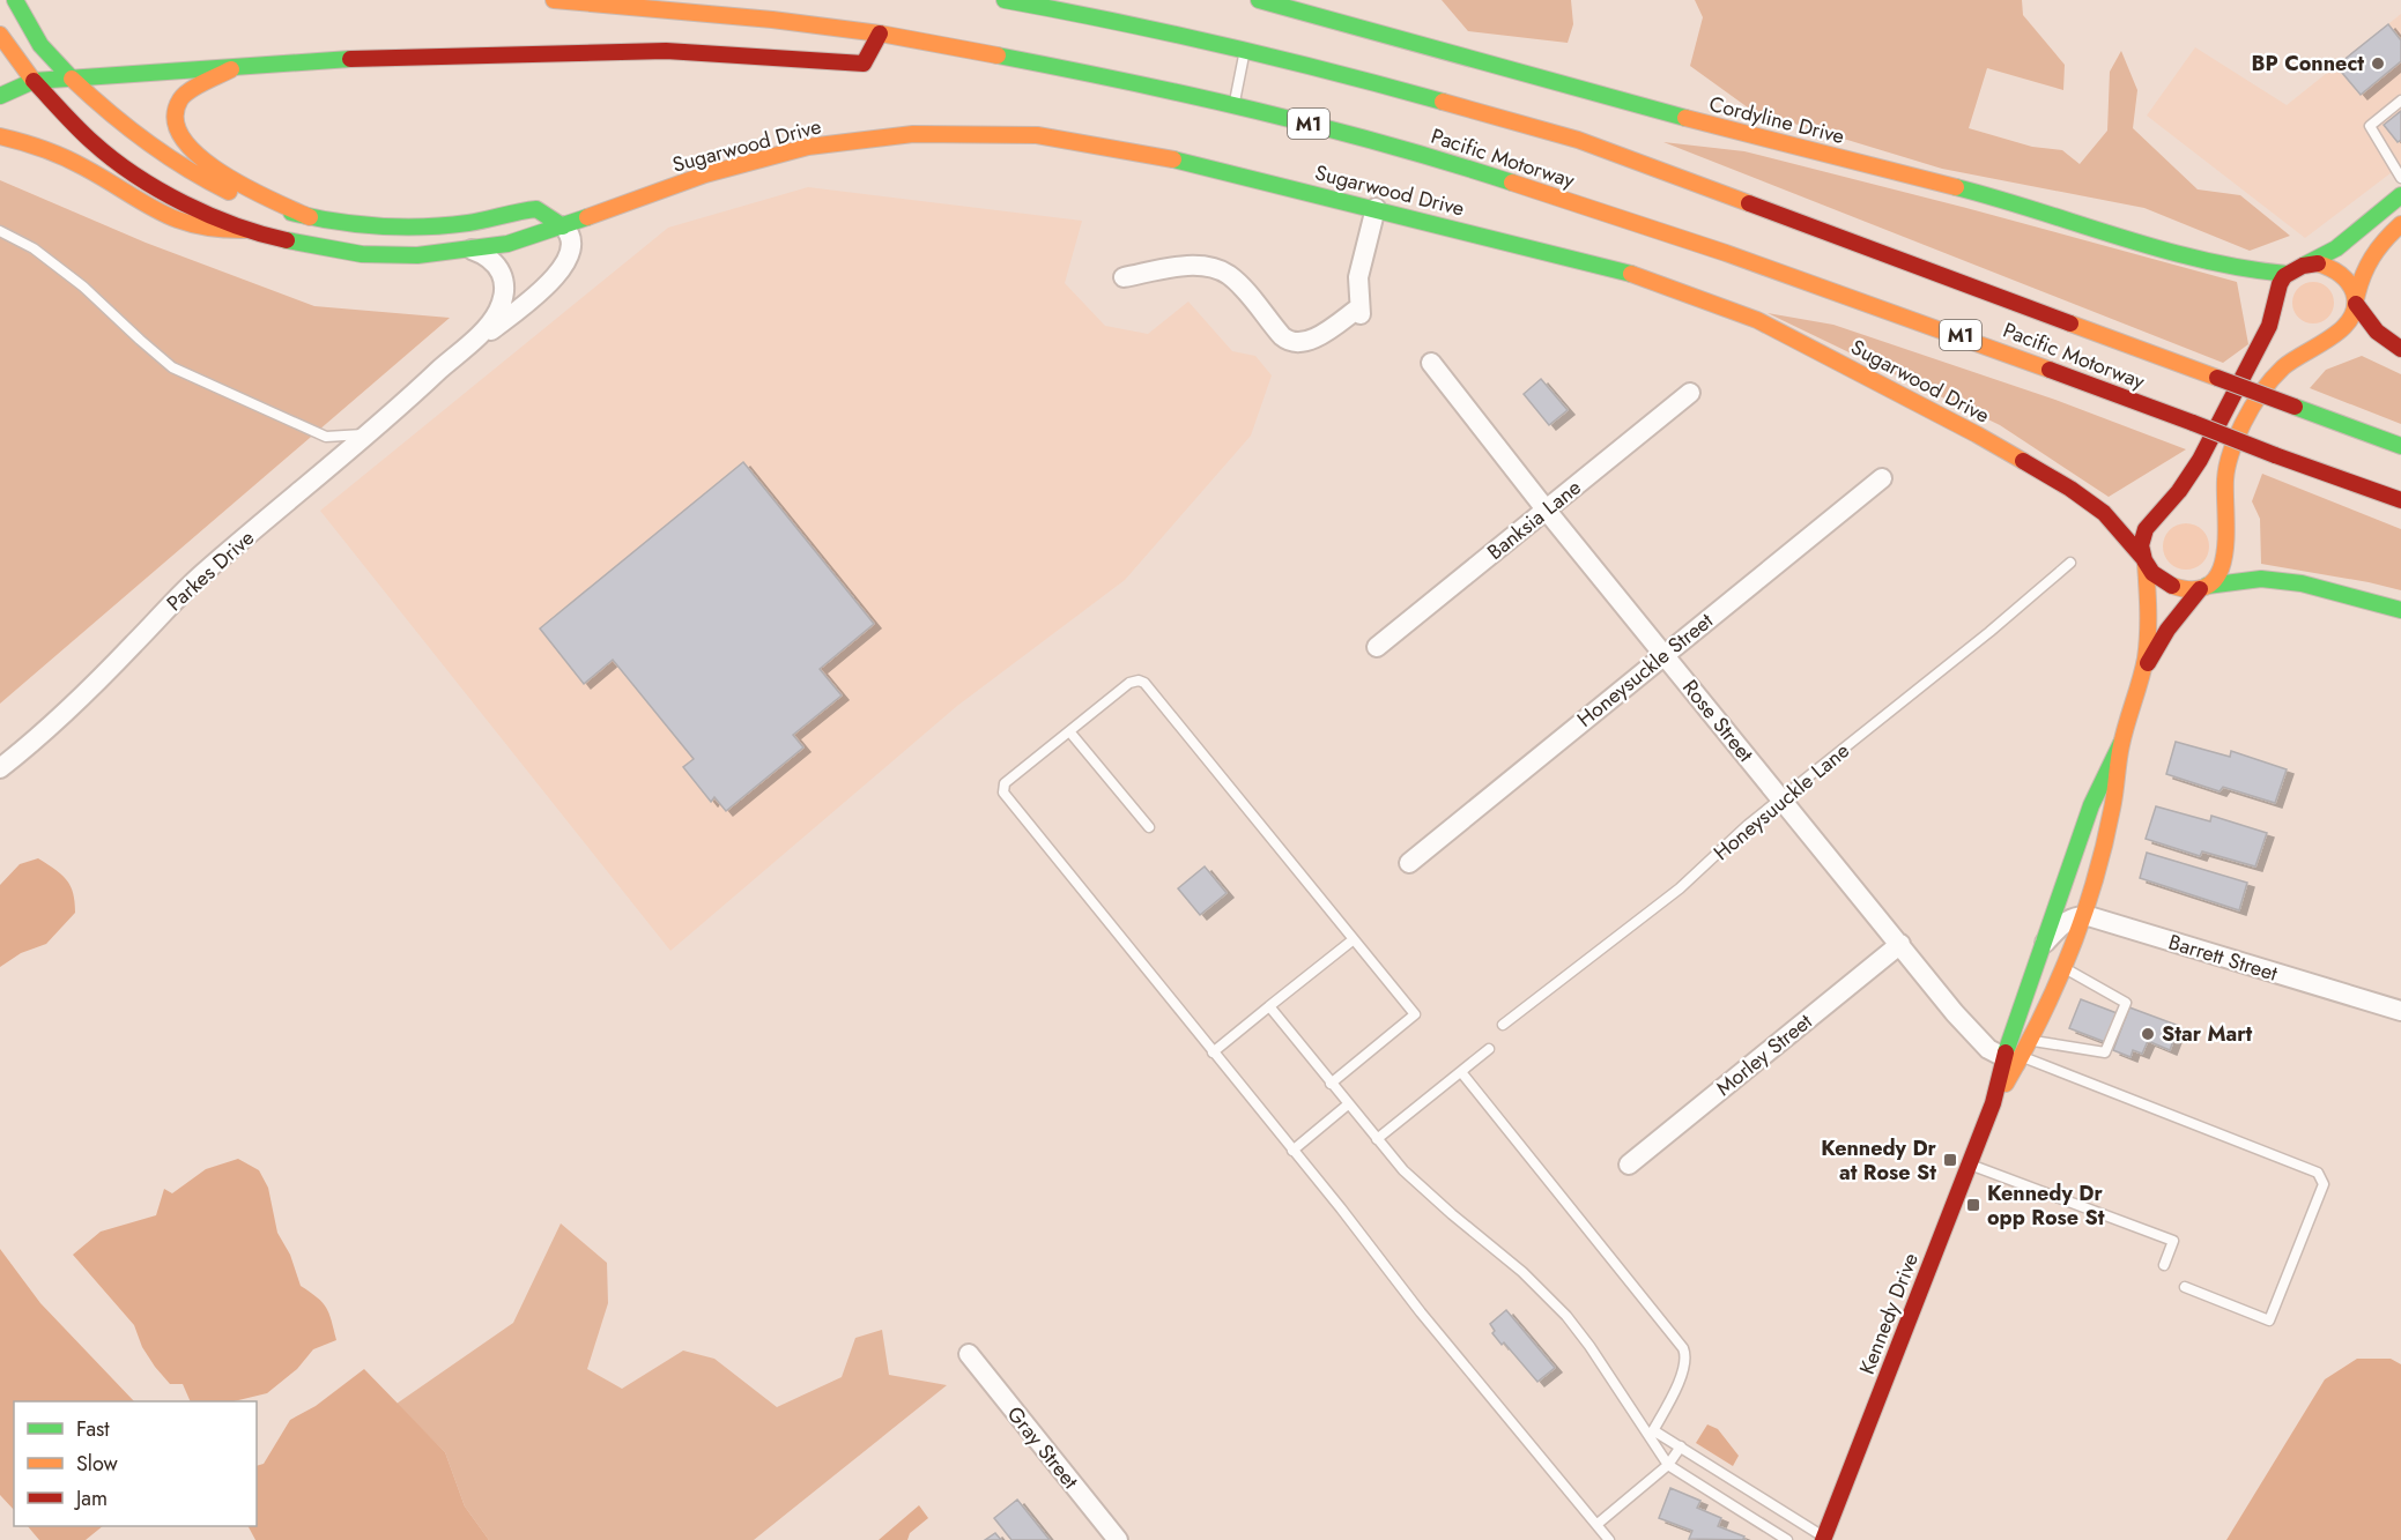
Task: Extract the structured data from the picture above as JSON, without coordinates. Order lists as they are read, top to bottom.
{
  "streets": {
    "main road": [
      "Cordyline Drive",
      "M1",
      "Sugarwood Drive",
      "Pacific Motorway",
      "Kennedy Drive"
    ],
    "street": [
      "Banksia Lane",
      "Parkes Drive",
      "Honeysuckle Street",
      "Rose Street",
      "Barrett Street",
      "Morley Street",
      "Gray Street"
    ],
    "lane": ["Honeysuuckle Lane"]
  },
  "crossings": [
    ["Cordyline Drive", "Kennedy Drive"],
    ["Sugarwood Drive", "Parkes Drive"],
    ["Sugarwood Drive", "Kennedy Drive"],
    ["Banksia Lane", "Rose Street"],
    ["Honeysuckle Street", "Rose Street"],
    ["Rose Street", "Honeysuuckle Lane"],
    ["Rose Street", "Morley Street"],
    ["Rose Street", "Kennedy Drive"],
    ["Barrett Street", "Kennedy Drive"]
  ],
  "places": {
    "other": ["BP Connect", "Star Mart"],
    "transit": ["Kennedy Dr at Rose St", "Kennedy Dr opp Rose St"]
  },
  "legend": ["Fast", "Slow", "Jam"]
}
